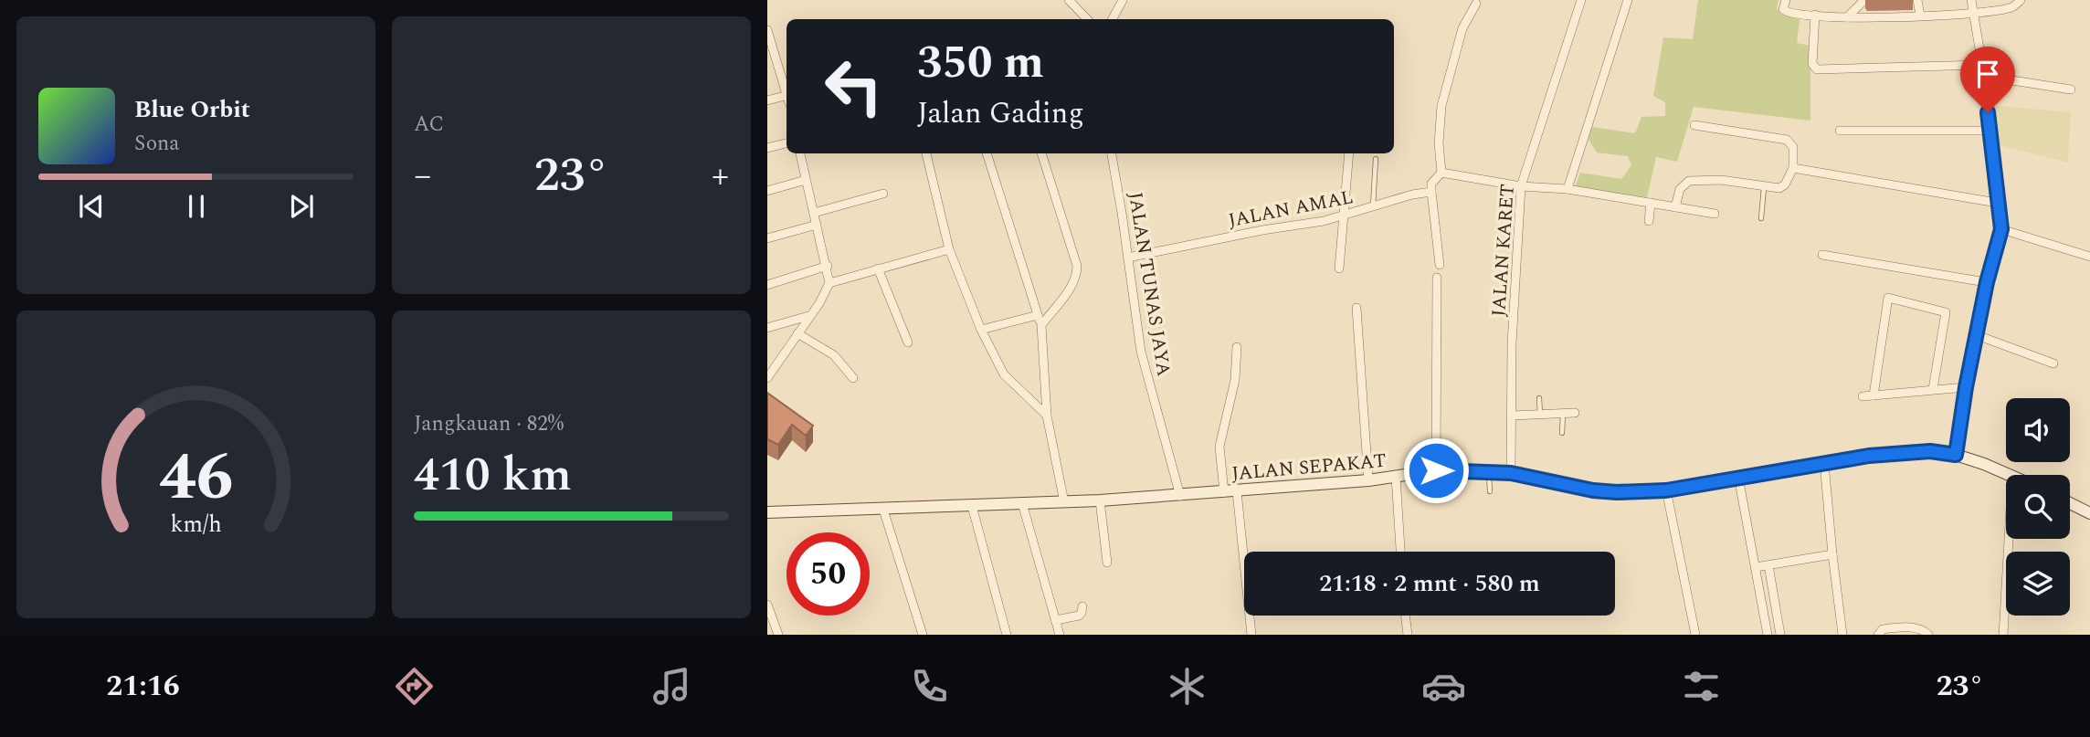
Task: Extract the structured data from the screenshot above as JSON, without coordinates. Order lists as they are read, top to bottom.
{
  "streets": {
    "main road": ["JALAN SEPAKAT"],
    "street": ["JALAN AMAL", "JALAN KARET", "JALAN TUNAS JAYA"]
  },
  "crossings": [
    ["JALAN AMAL", "JALAN TUNAS JAYA"],
    ["JALAN KARET", "JALAN SEPAKAT"],
    ["JALAN TUNAS JAYA", "JALAN SEPAKAT"]
  ],
  "page": {
    "tile": [
      "AC",
      ["Jangkauan · 82%", "410 km"]
    ],
    "turn": ["350 m", "Jalan Gading"],
    "song": ["Blue Orbit", "Sona"],
    "heat": ["−", "23°", "+"],
    "limit": "50",
    "trip": "21:18 · 2 mnt · 580 m",
    "tabs": ["21:16", "23°"],
    "gauge": ["46", "km/h"]
  }
}
